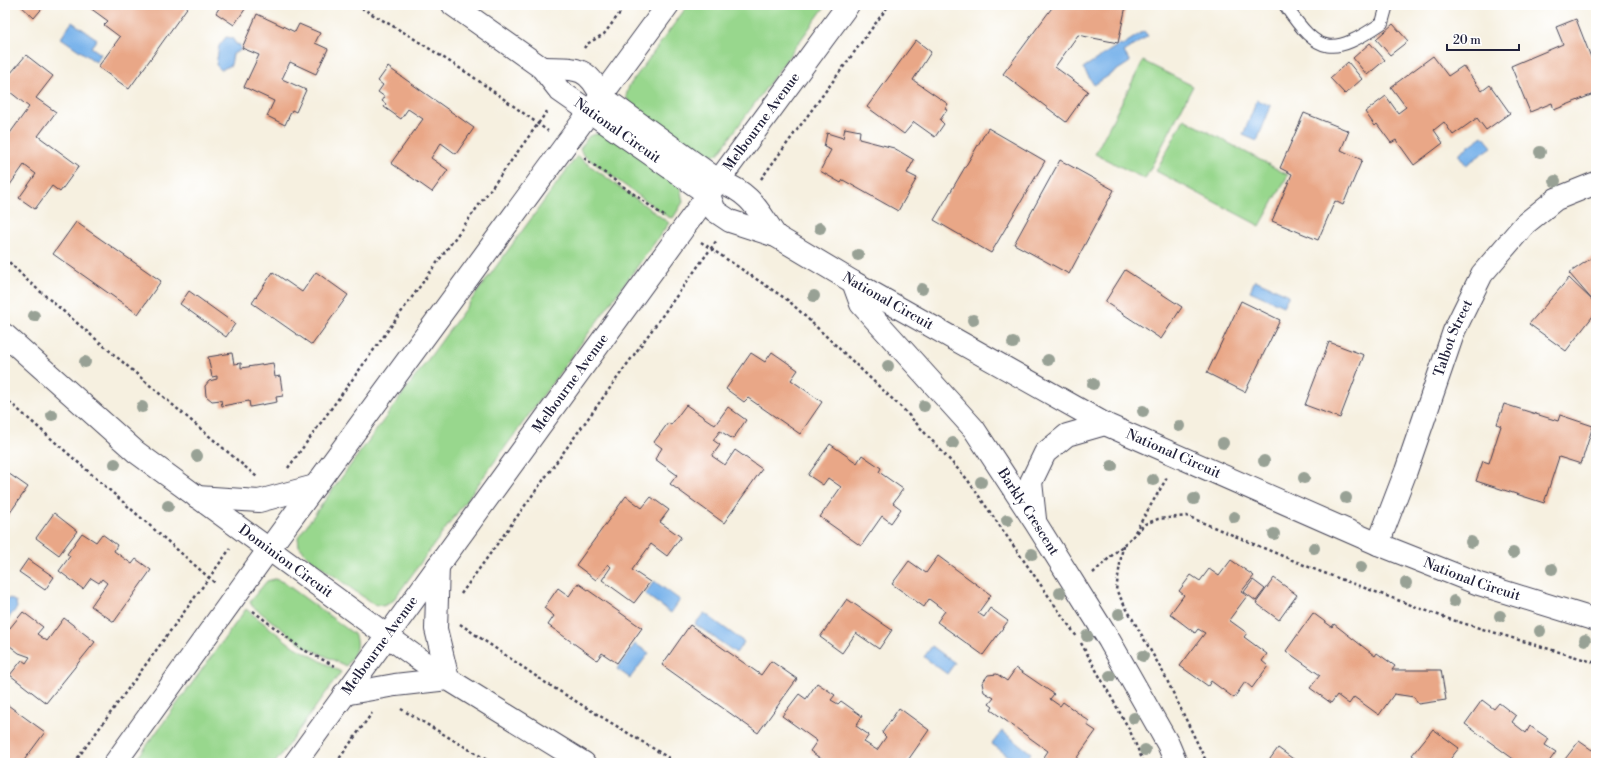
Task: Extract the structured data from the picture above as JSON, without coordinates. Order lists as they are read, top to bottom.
{
  "streets": {
    "street": [
      "Melbourne Avenue",
      "National Circuit",
      "Talbot Street",
      "Barkly Crescent",
      "Dominion Circuit"
    ]
  },
  "crossings": [
    ["Melbourne Avenue", "National Circuit"],
    ["Melbourne Avenue", "Dominion Circuit"],
    ["National Circuit", "Talbot Street"],
    ["National Circuit", "Barkly Crescent"]
  ],
  "scale_bar": "20 m"
}
